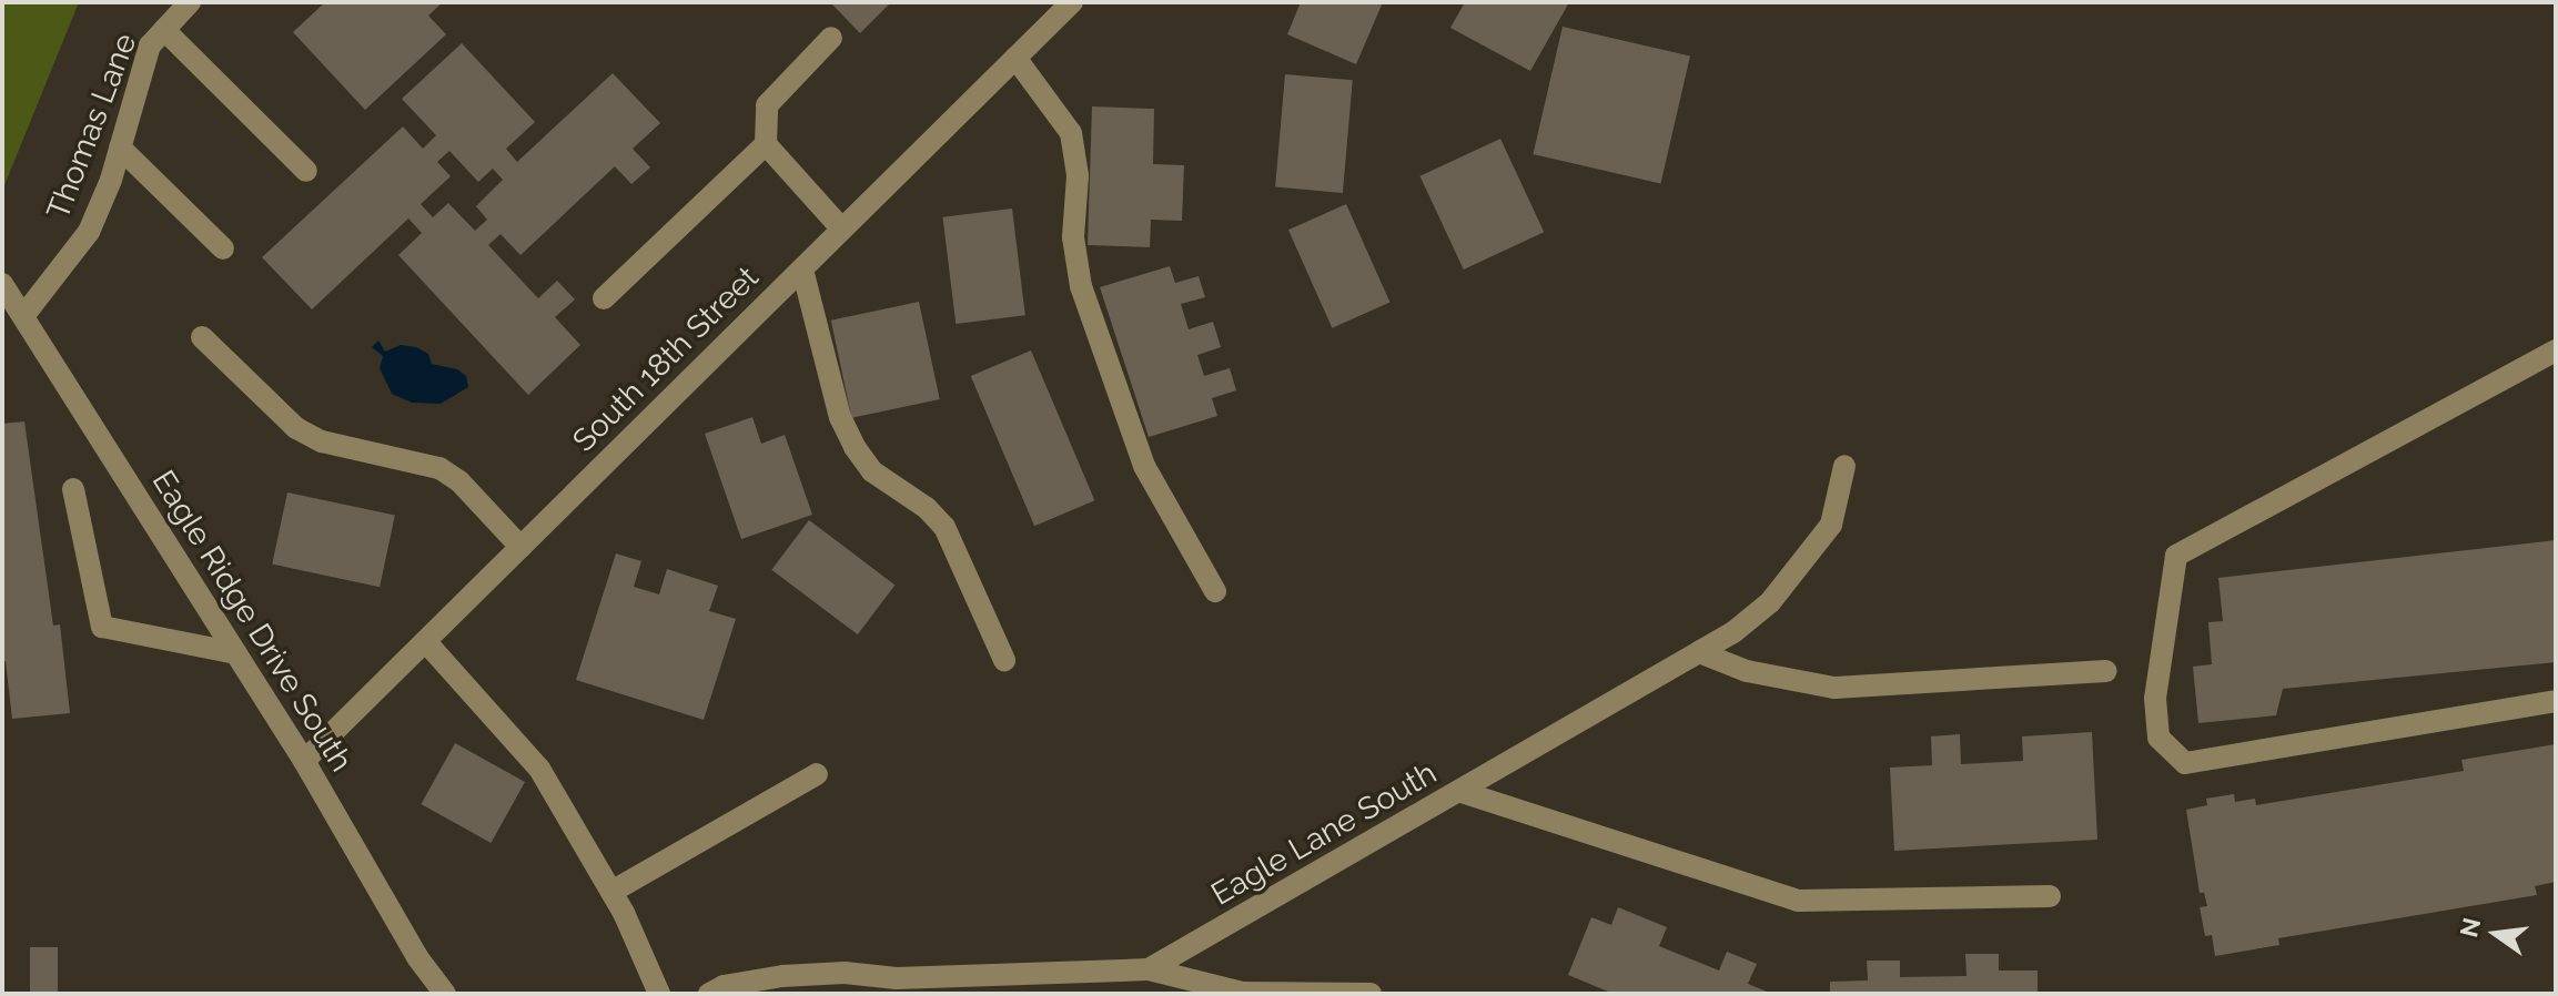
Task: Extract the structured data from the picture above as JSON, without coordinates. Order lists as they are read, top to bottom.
{
  "streets": {
    "street": [
      "Thomas Lane",
      "South 18th Street",
      "Eagle Ridge Drive South",
      "Eagle Lane South"
    ]
  },
  "crossings": [
    ["Thomas Lane", "Eagle Ridge Drive South"],
    ["South 18th Street", "Eagle Ridge Drive South"]
  ],
  "north": "left"
}
